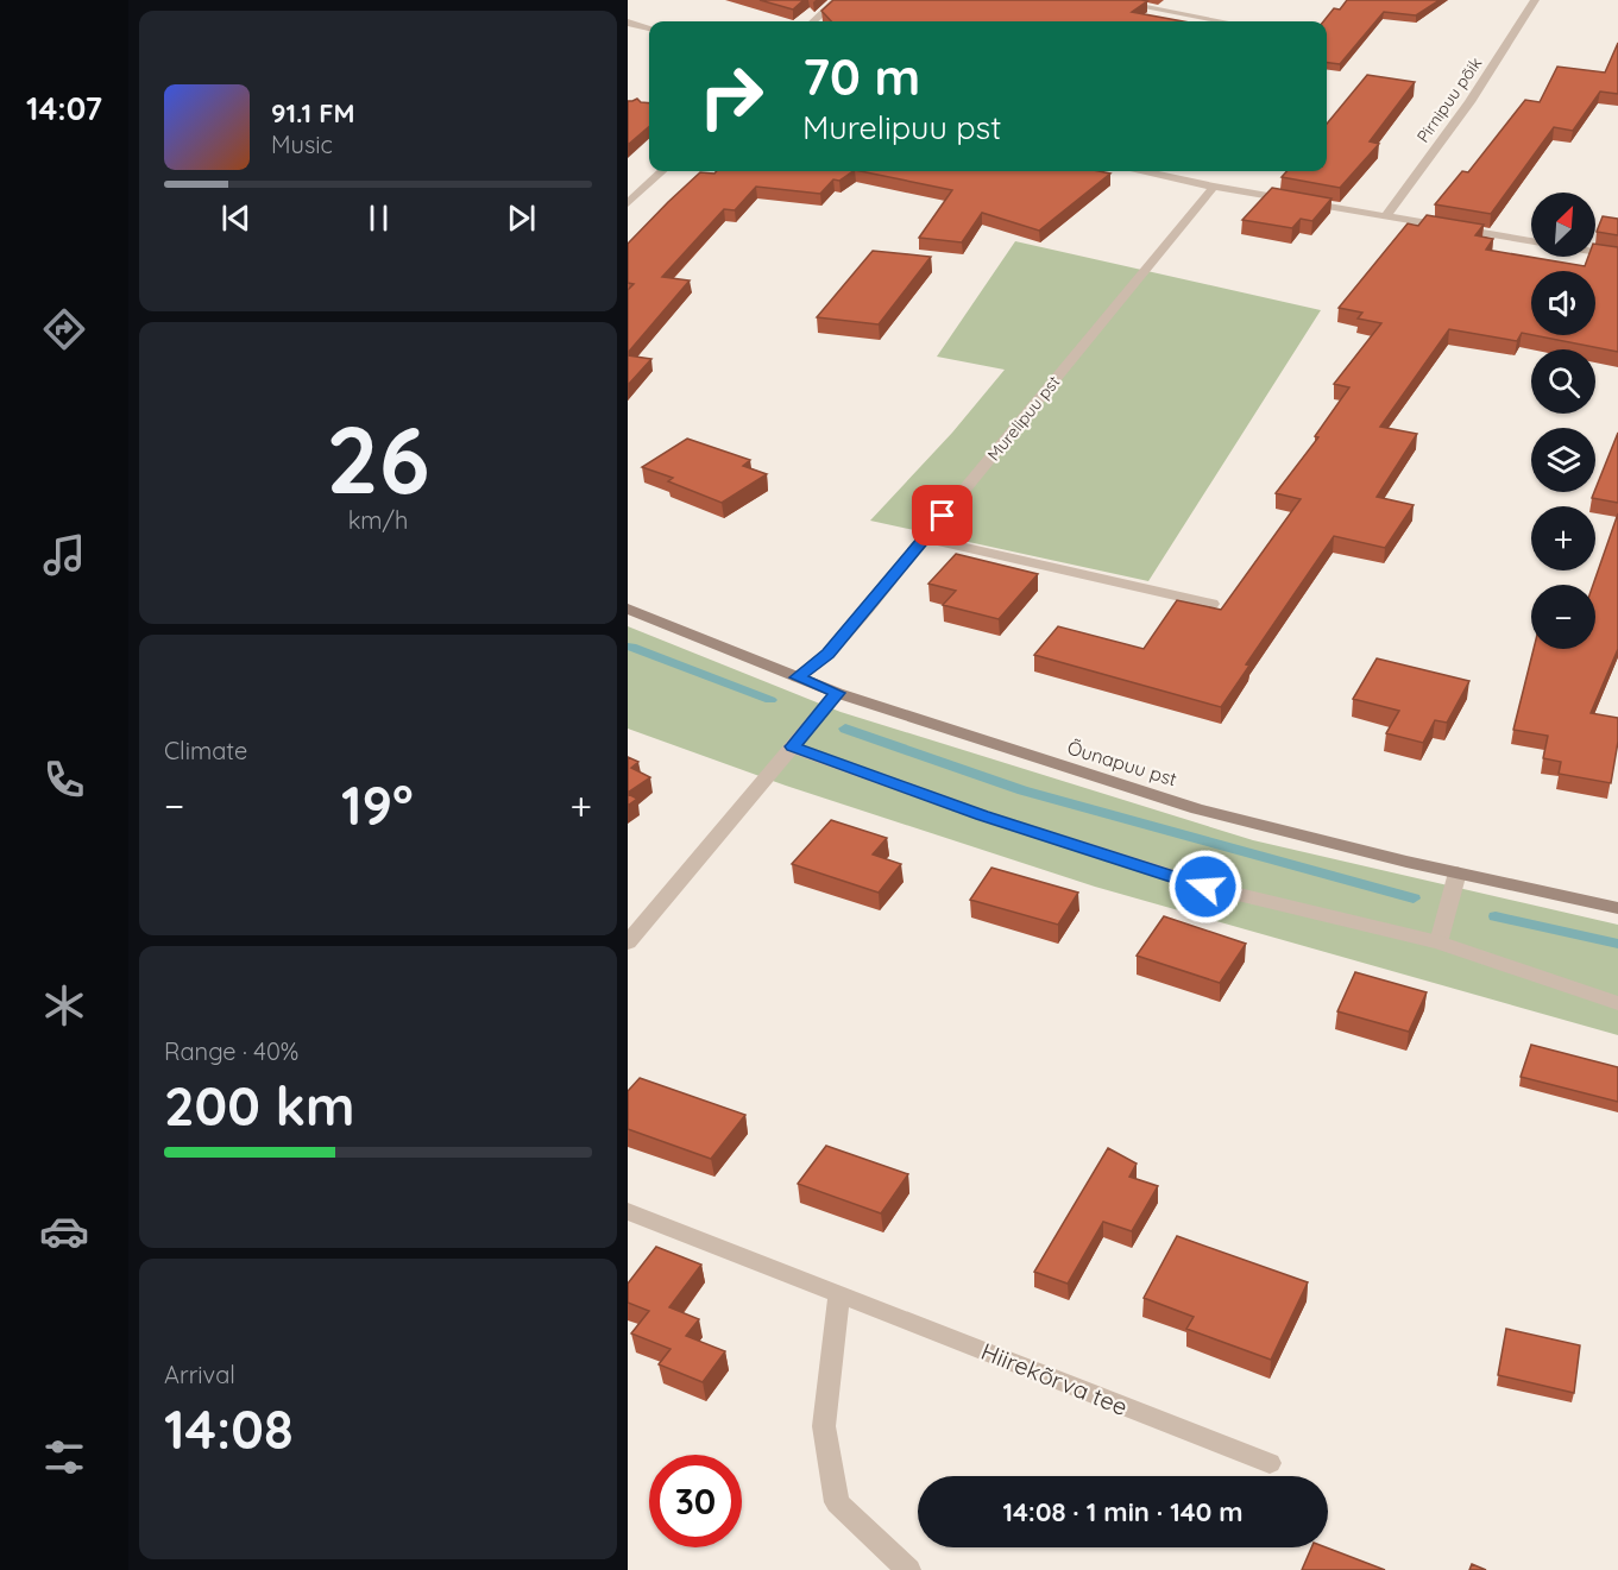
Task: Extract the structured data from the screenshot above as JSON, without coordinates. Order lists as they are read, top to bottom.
{
  "streets": {
    "street": [
      "Pirnipuu põik",
      "Murelipuu pst",
      "Õunapuu pst",
      "Hiirekõrva tee"
    ]
  },
  "crossings": [
    ["Murelipuu pst", "Õunapuu pst"]
  ],
  "north": "top right",
  "page": {
    "tabs": "14:07",
    "turn": ["70 m", "Murelipuu pst"],
    "song": ["91.1 FM", "Music"],
    "map_buttons": ["+", "−"],
    "tile": [
      ["26", "km/h"],
      "Climate",
      ["Range · 40%", "200 km"],
      ["Arrival", "14:08"]
    ],
    "heat": ["−", "19°", "+"],
    "limit": "30",
    "trip": "14:08 · 1 min · 140 m"
  }
}
